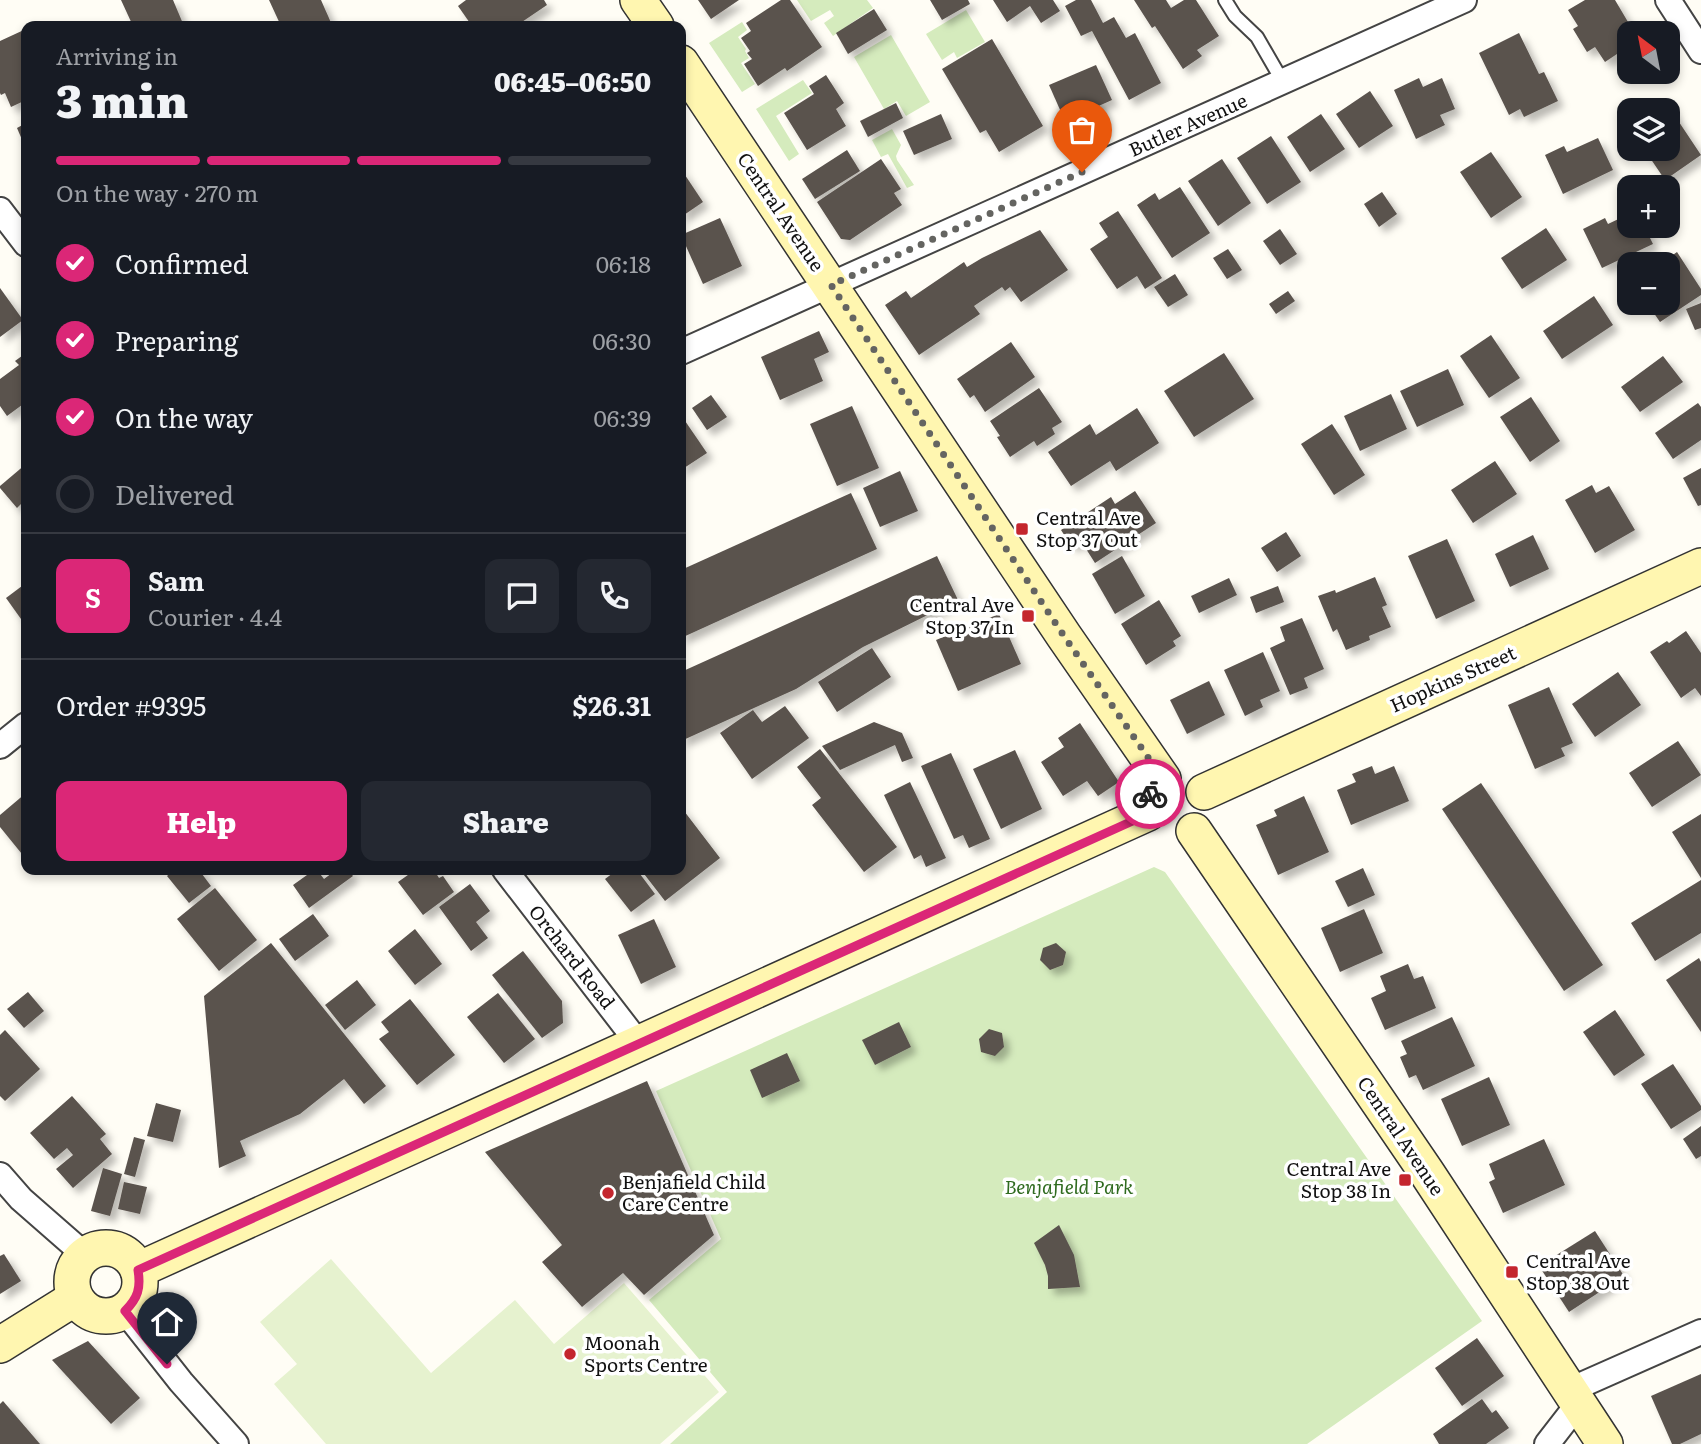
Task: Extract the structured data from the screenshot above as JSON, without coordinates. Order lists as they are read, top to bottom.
{
  "streets": {
    "street": [
      "Butler Avenue",
      "Central Avenue",
      "Hopkins Street",
      "Orchard Road"
    ]
  },
  "crossings": [
    ["Butler Avenue", "Central Avenue"],
    ["Central Avenue", "Hopkins Street"]
  ],
  "parks": ["Benjafield Park"],
  "places": {
    "transit": [
      "Central Ave Stop 37 Out",
      "Central Ave Stop 37 In",
      "Central Ave Stop 38 In",
      "Central Ave Stop 38 Out"
    ],
    "other": ["Benjafield Child Care Centre", "Moonah Sports Centre"]
  },
  "north": "top left",
  "page": {
    "map_buttons": ["+", "−"],
    "heading": ["3 min", "Arriving in", "06:45–06:50"],
    "panel": [
      "Sam",
      "Courier · 4.4",
      "Order #9395",
      "$26.31"
    ],
    "bar": "On the way · 270 m",
    "list": [
      ["Confirmed", "06:18"],
      ["Preparing", "06:30"],
      ["On the way", "06:39"],
      "Delivered"
    ],
    "round": "S",
    "buttons": ["Help", "Share"]
  }
}
